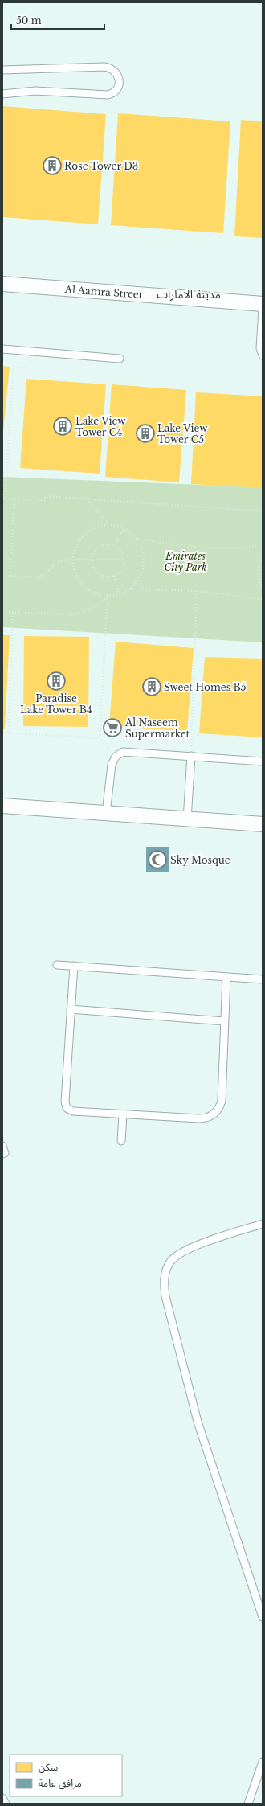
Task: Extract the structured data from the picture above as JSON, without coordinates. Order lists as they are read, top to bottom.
{
  "streets": {
    "street": ["Al Aamra Street"]
  },
  "districts": ["مدينة الامارات"],
  "parks": ["Emirates City Park"],
  "places": {
    "building": [
      "Rose Tower D3",
      "Lake View Tower C4",
      "Lake View Tower C5",
      "Paradise Lake Tower B4",
      "Sweet Homes B5"
    ],
    "supermarket": ["Al Naseem Supermarket"],
    "mosque": ["Sky Mosque"]
  },
  "legend": ["سكن", "مرافق عامة"],
  "scale_bar": "50 m"
}
